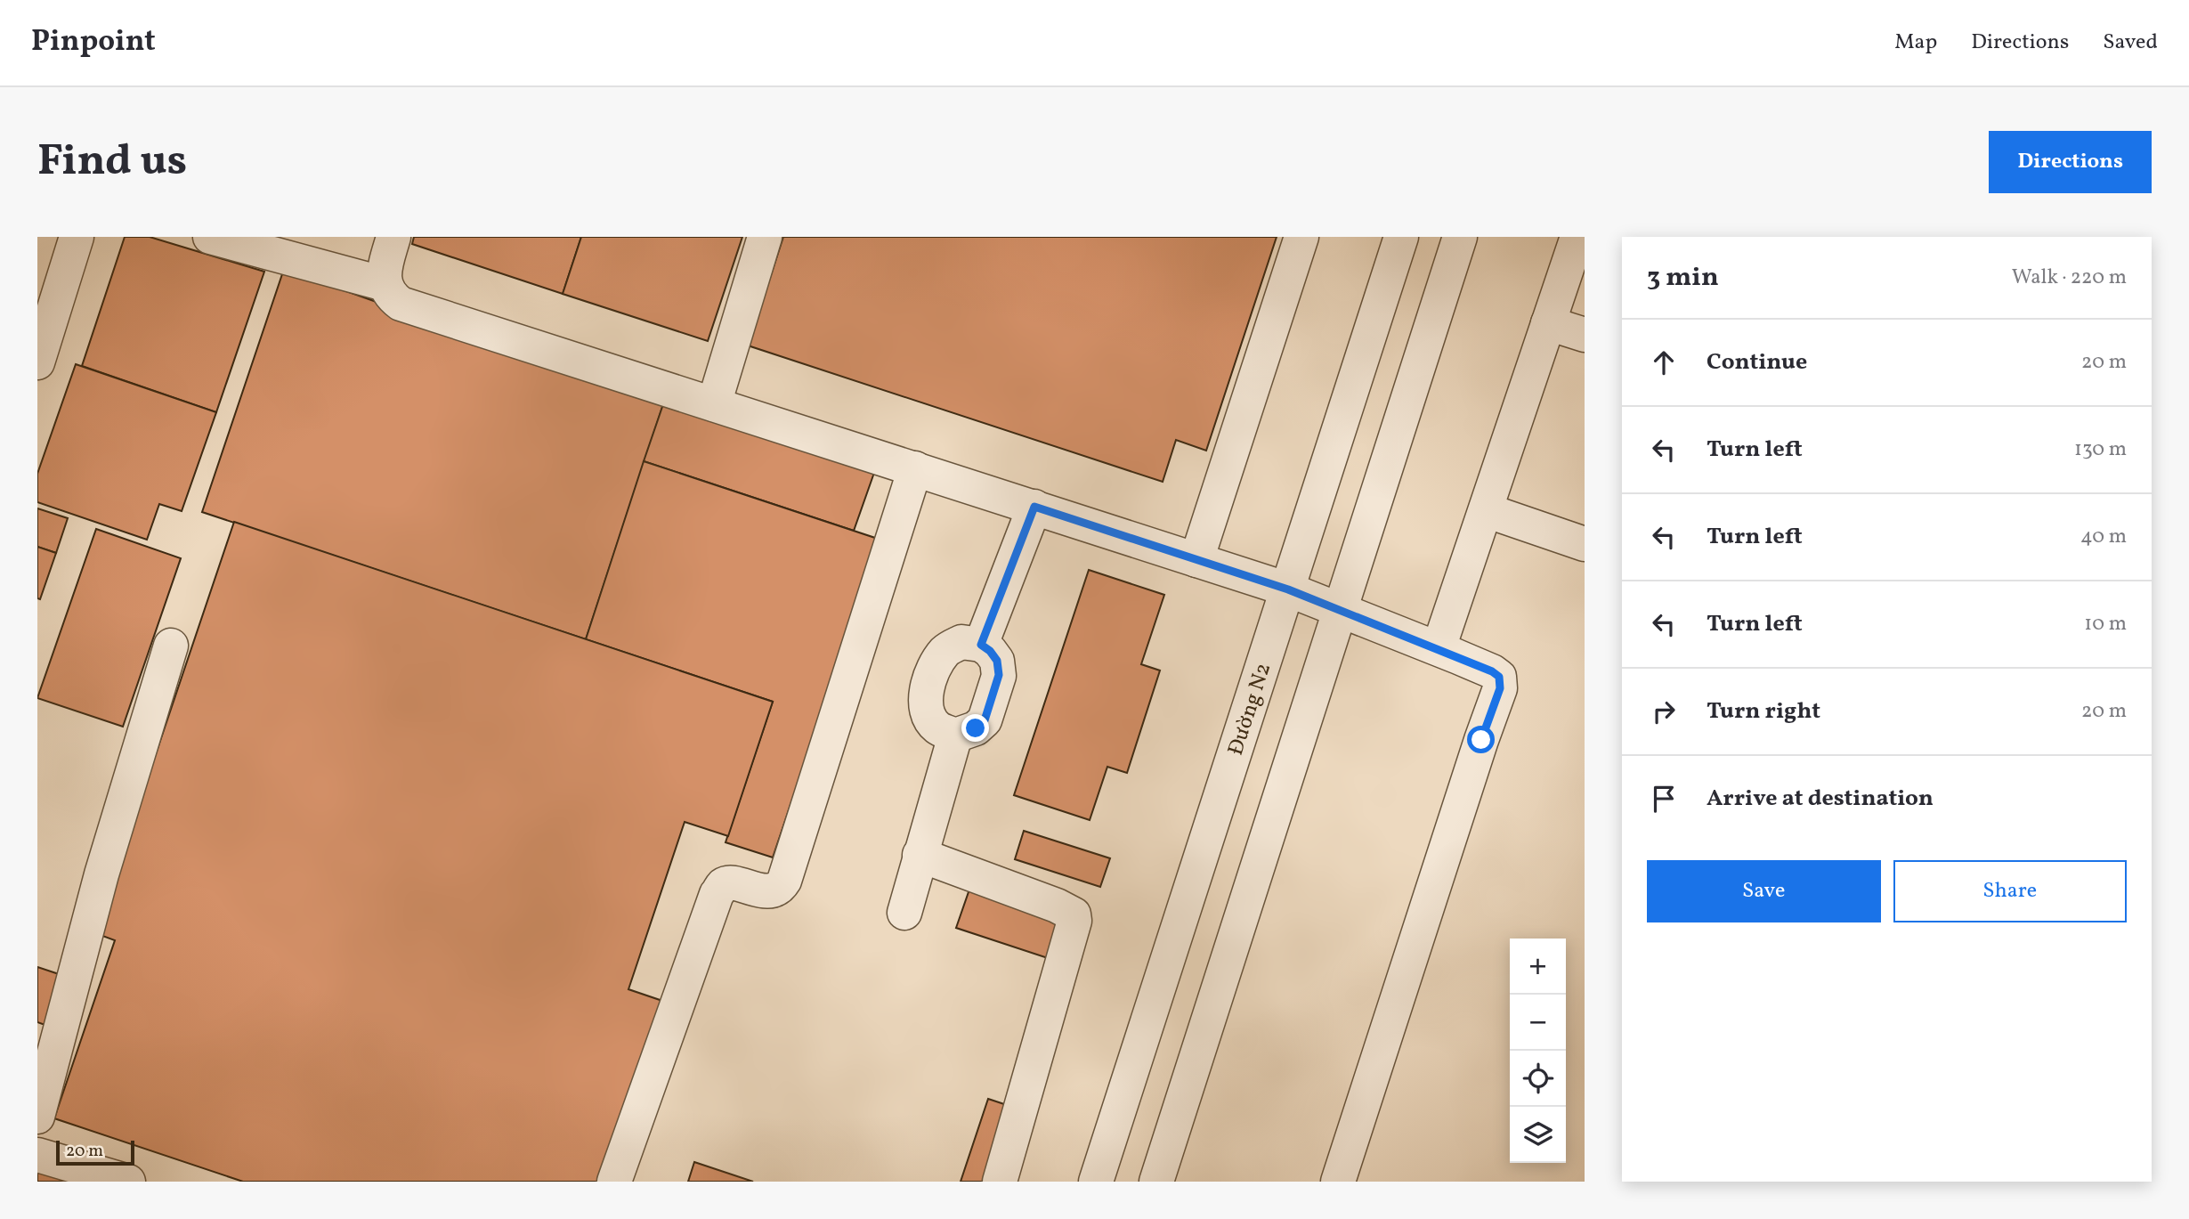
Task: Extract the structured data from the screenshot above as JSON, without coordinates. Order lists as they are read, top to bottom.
{
  "streets": {
    "street": ["Đường N2"]
  },
  "scale_bar": "20 m",
  "page": {
    "header": "Pinpoint",
    "nav": ["Map", "Directions", "Saved"],
    "buttons": [
      "Directions",
      ["Save", "Share"]
    ],
    "title": "Find us",
    "heading": ["3 min", "Walk · 220 m"],
    "list": [
      ["Continue", "20 m"],
      ["Turn left", "130 m"],
      ["Turn left", "40 m"],
      ["Turn left", "10 m"],
      ["Turn right", "20 m"],
      "Arrive at destination"
    ],
    "map_buttons": ["+", "−"],
    "scale": "20 m"
  }
}
